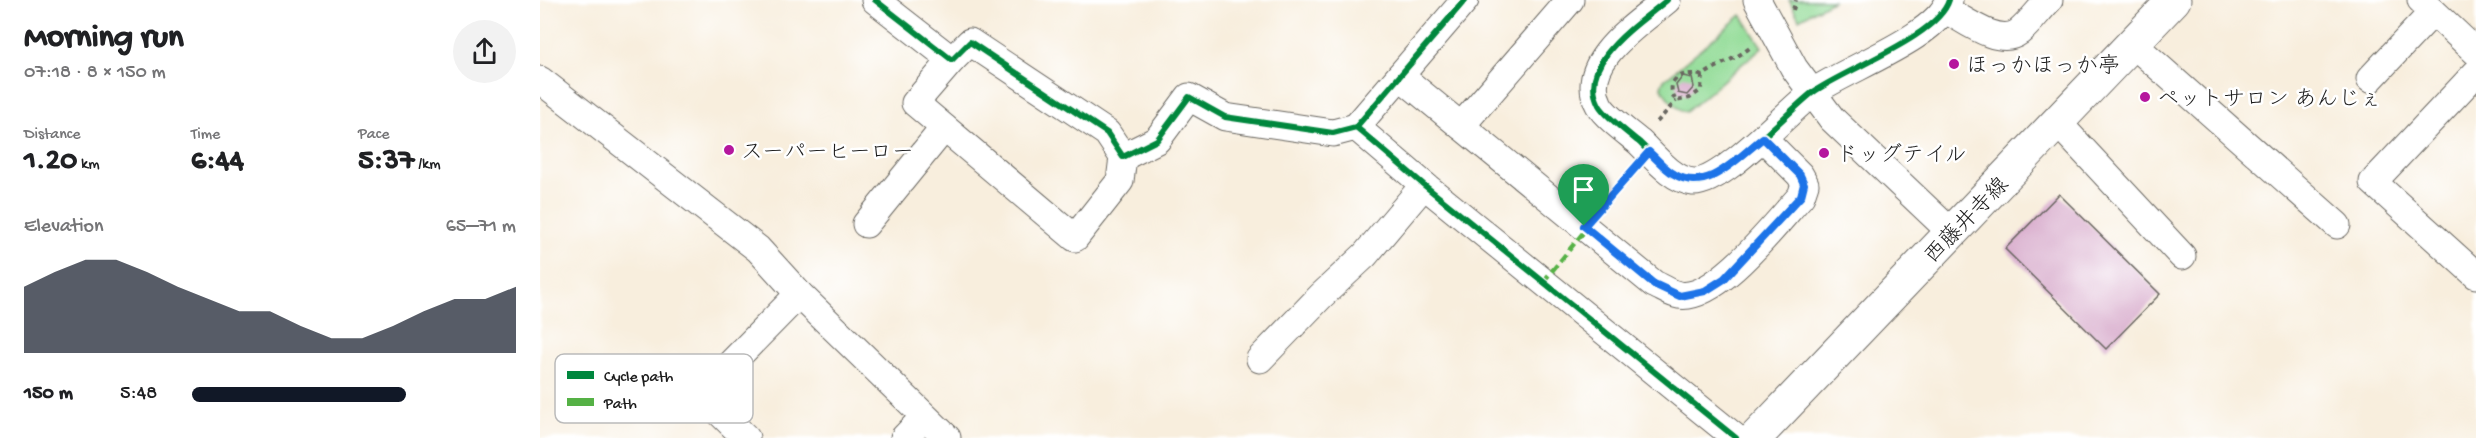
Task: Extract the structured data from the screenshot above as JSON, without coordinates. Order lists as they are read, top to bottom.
{
  "streets": {
    "main road": ["西藤井寺線"]
  },
  "places": [
    "ほっかほっか亭",
    "ペットサロン あんじぇ",
    "スーパーヒーロー",
    "ドッグテイル"
  ],
  "legend": ["Cycle path", "Path"],
  "page": {
    "heading": ["Morning run", "07:18 · 8 × 150 m"],
    "stats": [
      ["Distance", "1.20 km"],
      ["Time", "6:44"],
      ["Pace", "5:37 /km"]
    ],
    "chart": ["Elevation", "65–71 m"],
    "list": [
      {
        "name": "150 m",
        "note": "5:48"
      }
    ]
  }
}
